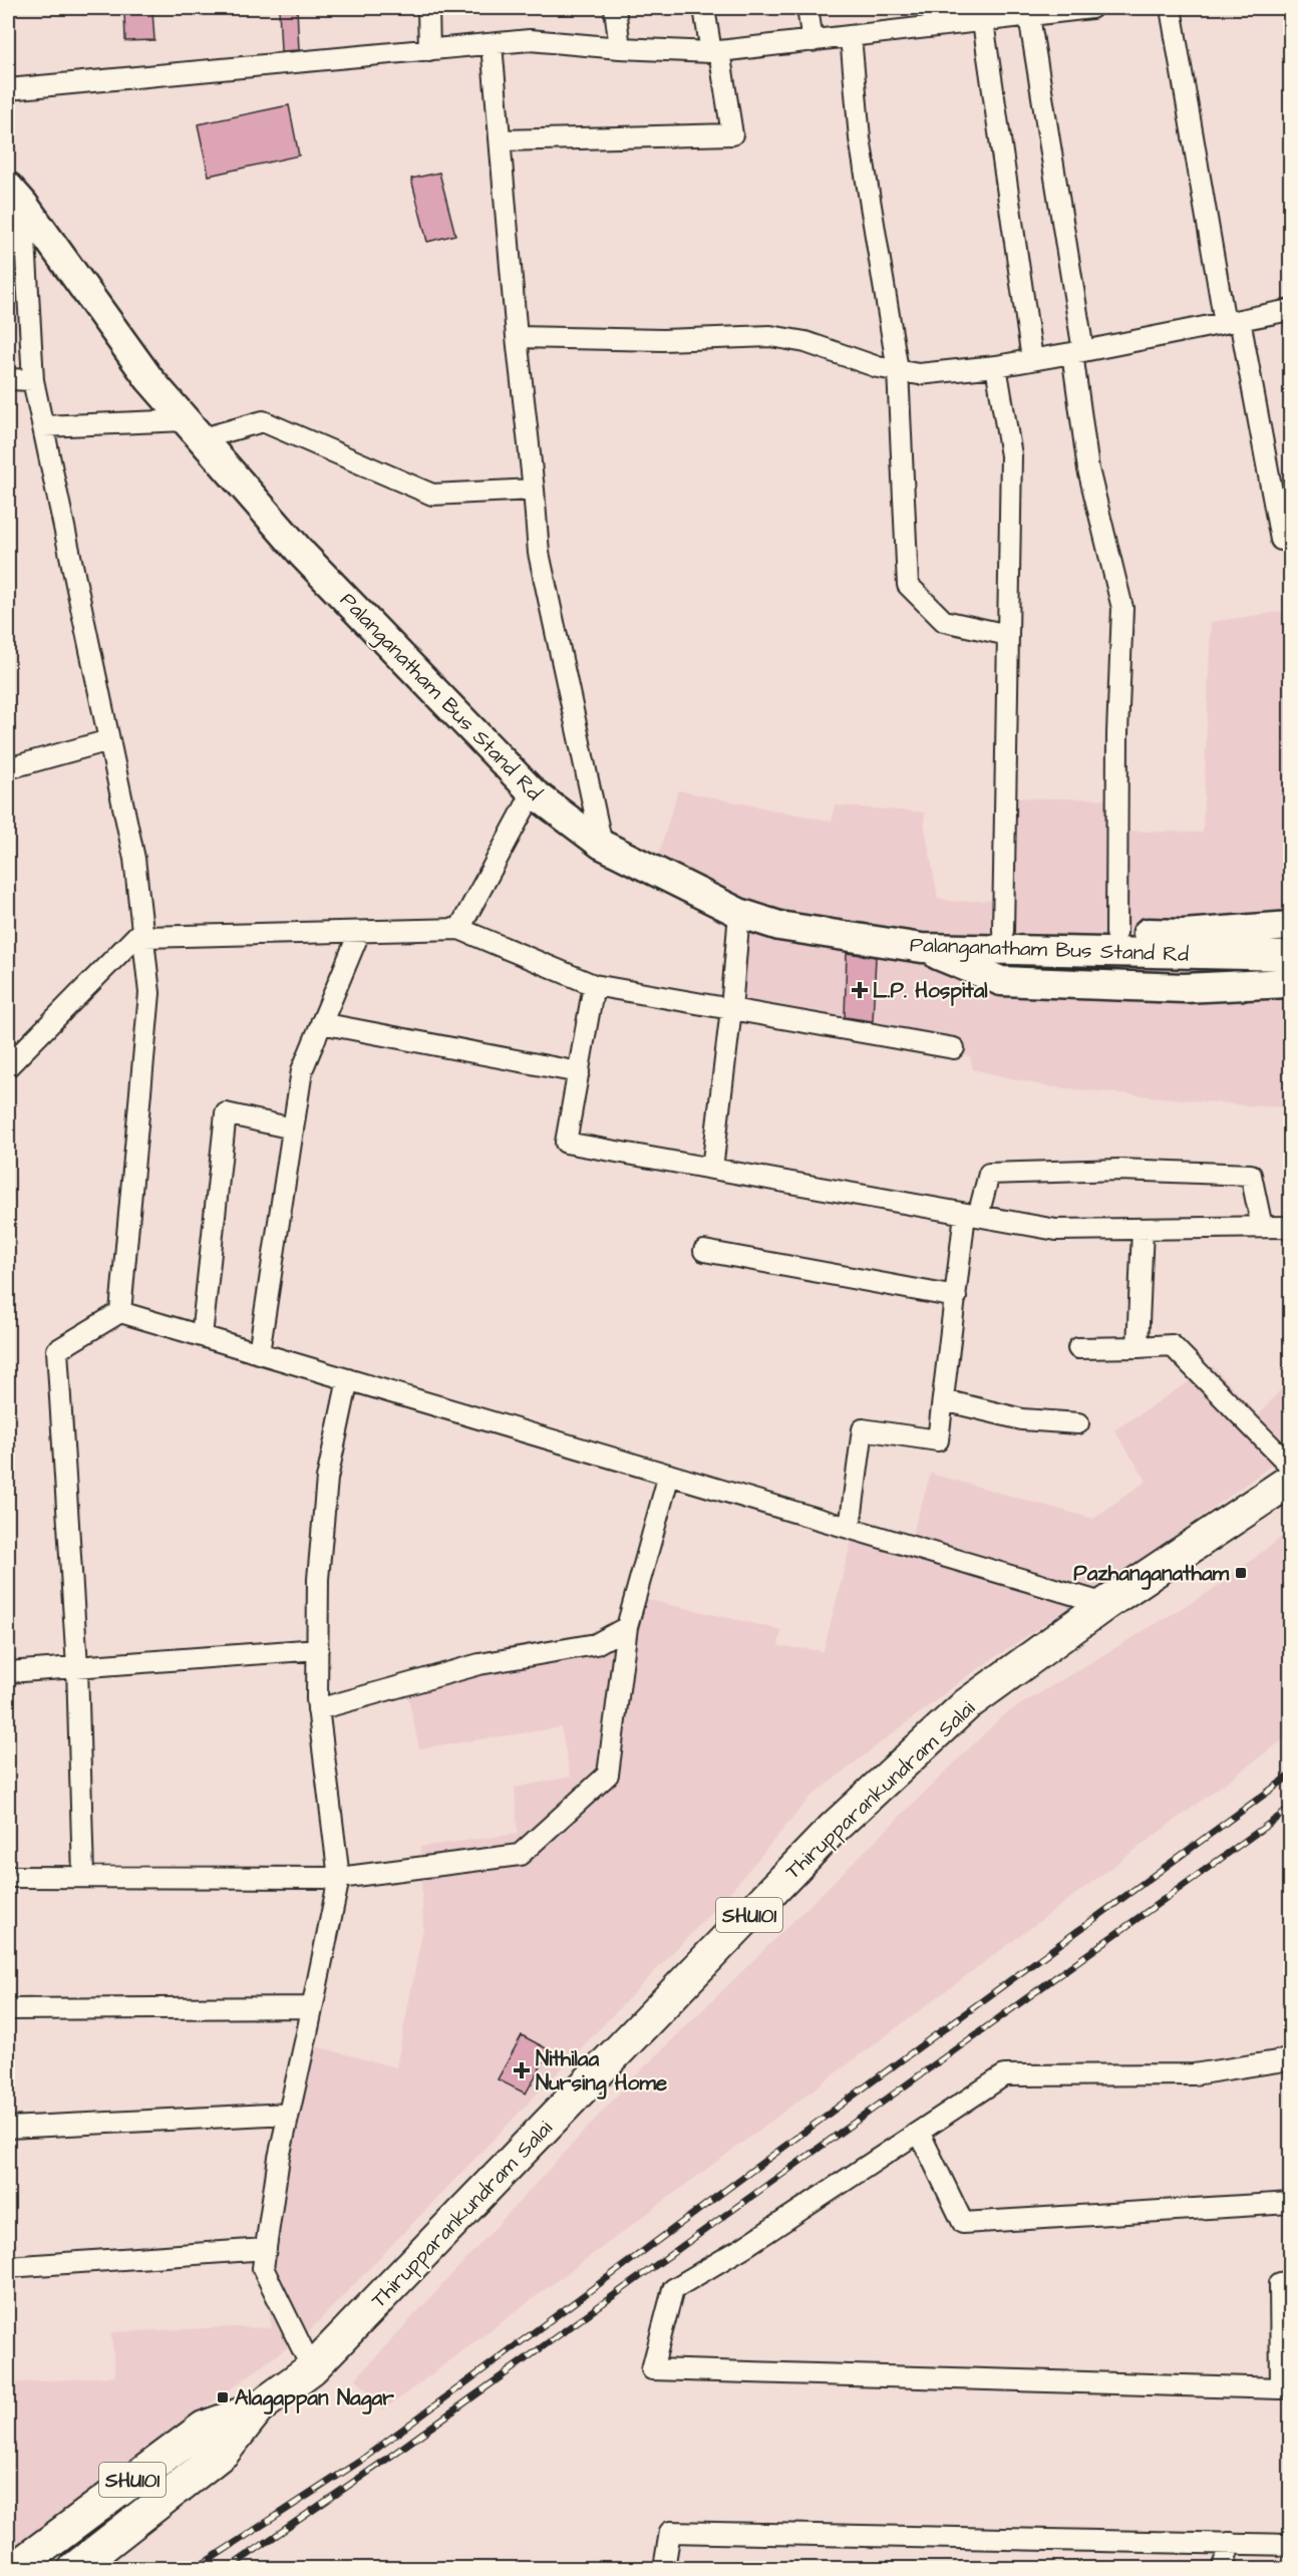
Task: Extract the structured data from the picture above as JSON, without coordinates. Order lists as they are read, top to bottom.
{
  "streets": {
    "main road": ["Thirupparankundram Salai", "SHU101"],
    "street": ["Palanganatham Bus Stand Rd"]
  },
  "places": {
    "health": ["L.P. Hospital", "Nithilaa Nursing Home"],
    "transit": ["Pazhanganatham", "Alagappan Nagar"]
  }
}
